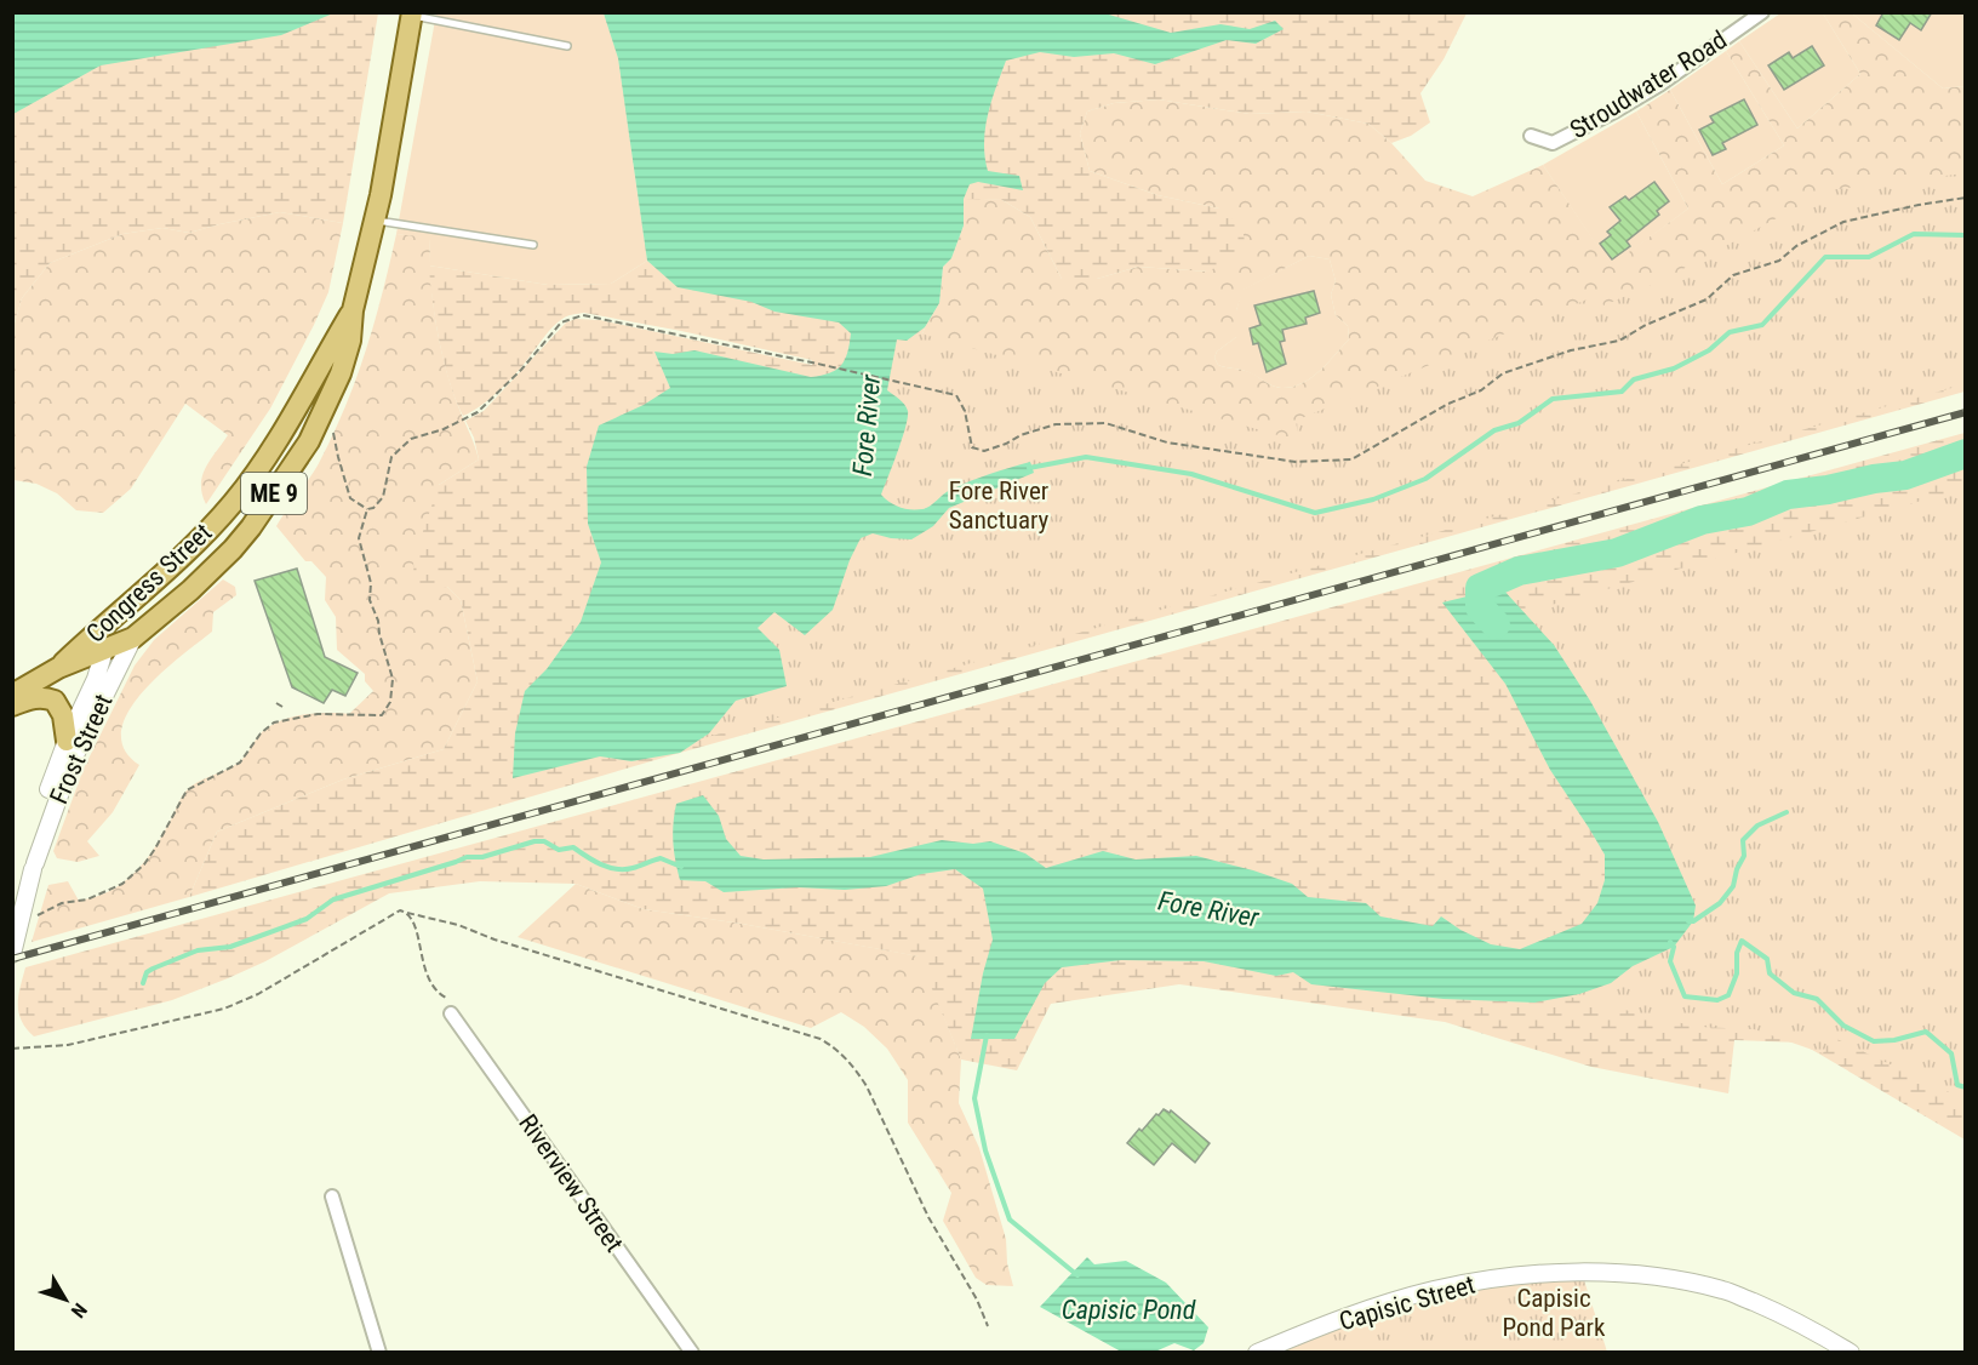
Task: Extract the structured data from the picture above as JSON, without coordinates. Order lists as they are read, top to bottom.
{
  "streets": {
    "main road": ["ME 9", "Congress Street"],
    "street": [
      "Stroudwater Road",
      "Frost Street",
      "Riverview Street",
      "Capisic Street"
    ]
  },
  "crossings": [
    ["ME 9", "Congress Street"],
    ["ME 9", "Frost Street"],
    ["Congress Street", "Frost Street"]
  ],
  "water": ["Fore River", "Capisic Pond"],
  "parks": ["Fore River Sanctuary", "Capisic Pond Park"],
  "north": "bottom right"
}
